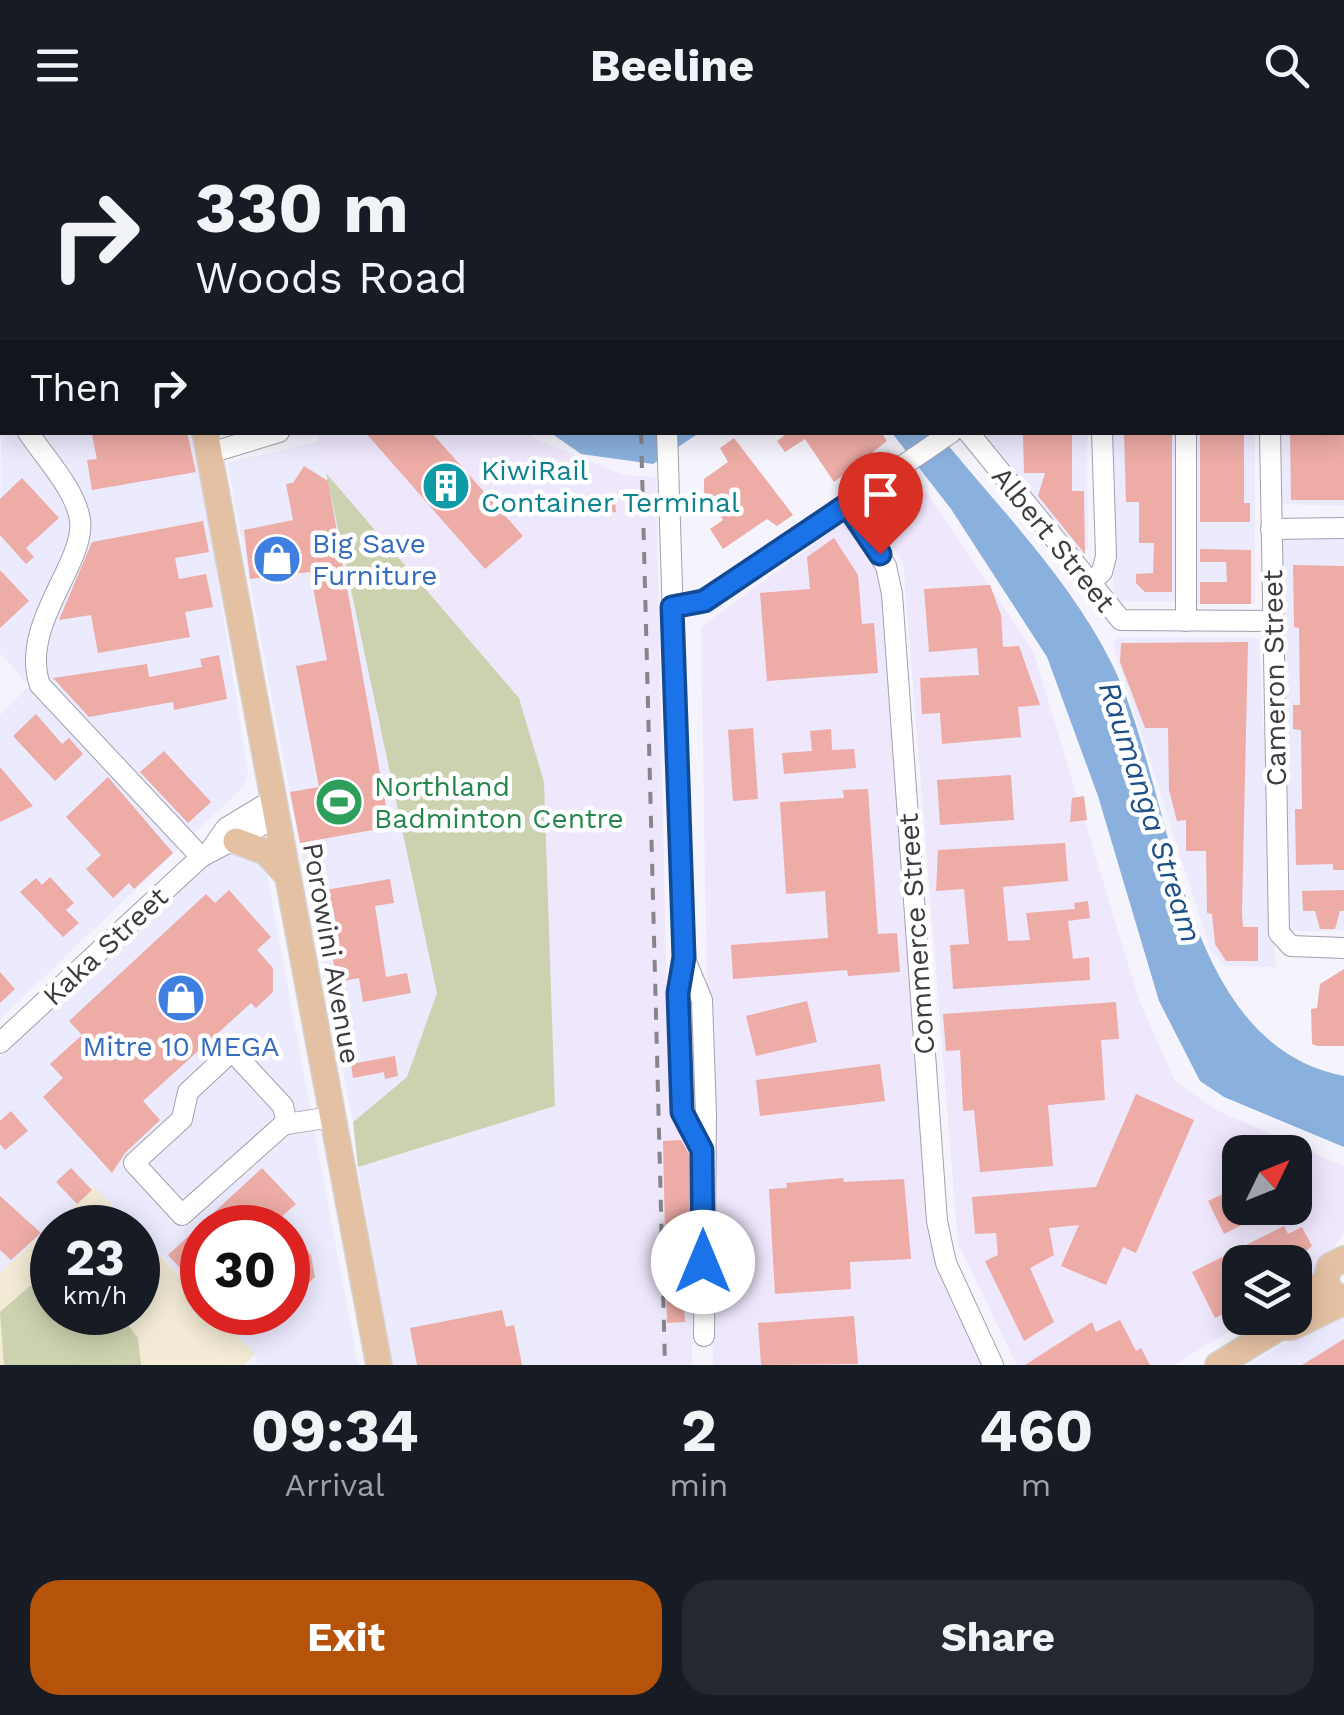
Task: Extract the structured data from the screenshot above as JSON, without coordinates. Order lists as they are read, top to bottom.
{
  "streets": {
    "main road": ["Porowini Avenue"],
    "street": [
      "Albert Street",
      "Cameron Street",
      "Commerce Street",
      "Kaka Street"
    ]
  },
  "crossings": [
    ["Albert Street", "Cameron Street"],
    ["Kaka Street", "Porowini Avenue"]
  ],
  "water": ["Raumanga Stream"],
  "places": {
    "building": ["KiwiRail Container Terminal"],
    "shop": ["Big Save Furniture", "Mitre 10 MEGA"],
    "sports": ["Northland Badminton Centre"]
  },
  "north": "top right",
  "page": {
    "header": "Beeline",
    "turn": ["330 m", "Woods Road"],
    "then": "Then",
    "speed": "23 km/h",
    "limit": "30",
    "eta": [
      "09:34",
      "Arrival",
      "2",
      "min",
      "460",
      "m"
    ],
    "buttons": ["Exit", "Share"]
  }
}
